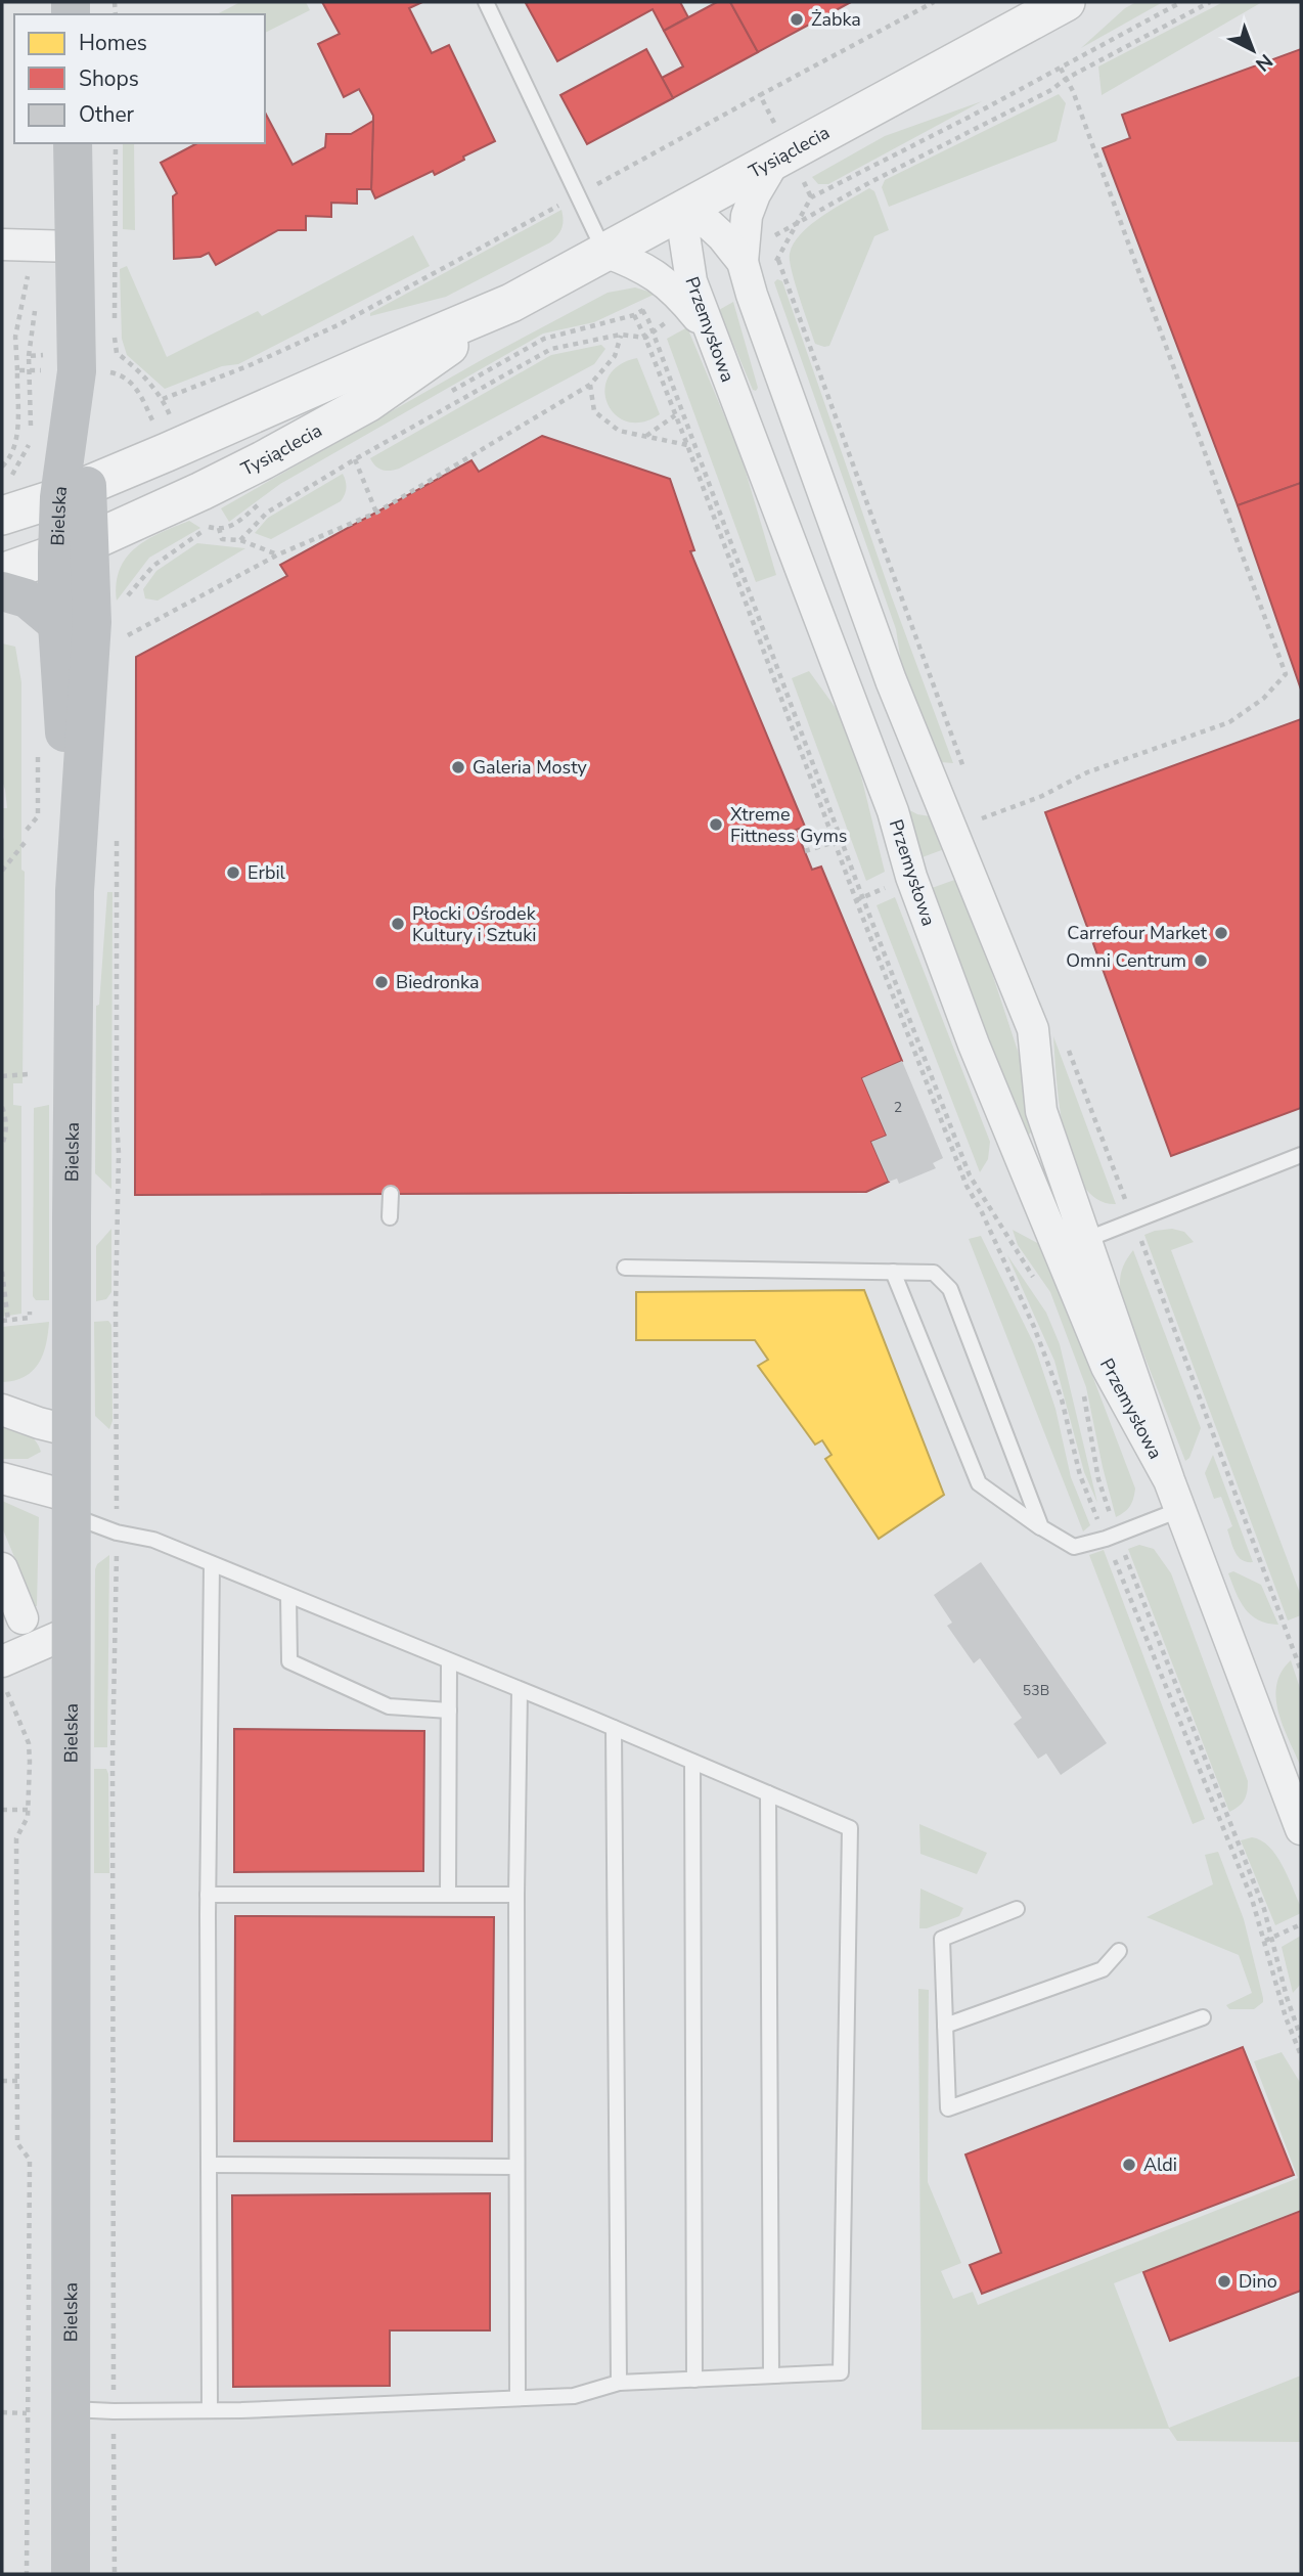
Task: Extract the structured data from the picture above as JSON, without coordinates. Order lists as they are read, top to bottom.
{
  "streets": {
    "main road": ["Bielska"],
    "street": ["Tysiąclecia", "Przemysłowa"]
  },
  "crossings": [
    ["Tysiąclecia", "Przemysłowa"],
    ["Tysiąclecia", "Bielska"]
  ],
  "places": [
    "Żabka",
    "Galeria Mosty",
    "Xtreme Fittness Gyms",
    "Erbil",
    "Płocki Ośrodek Kultury i Sztuki",
    "Carrefour Market",
    "Omni Centrum",
    "Biedronka",
    "Aldi",
    "Dino"
  ],
  "house_numbers": ["2", "53B"],
  "legend": ["Homes", "Shops", "Other"],
  "north": "bottom right"
}
